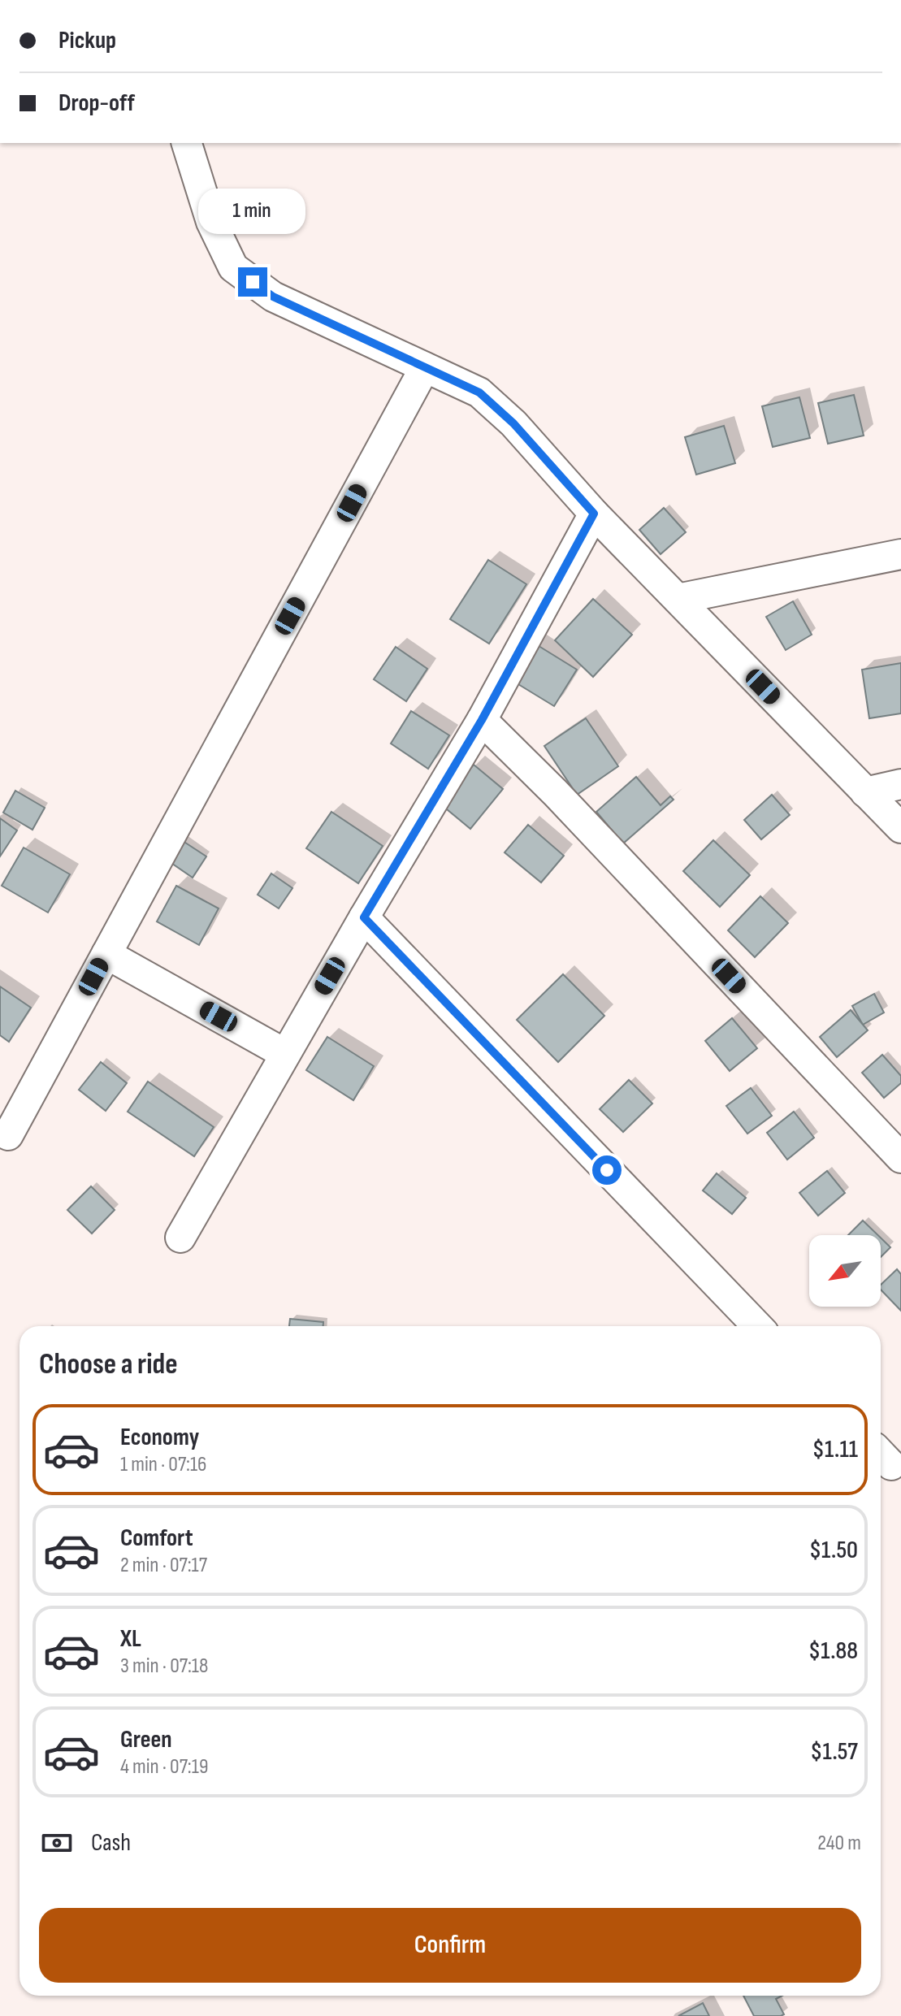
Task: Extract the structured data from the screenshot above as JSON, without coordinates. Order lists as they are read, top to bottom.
{
  "north": "bottom left",
  "page": {
    "banner": ["Pickup", "Drop-off"],
    "bubble": "1 min",
    "heading": "Choose a ride",
    "list": [
      {
        "name": "Economy",
        "note": "1 min · 07:16",
        "value": "$1.11"
      },
      {
        "name": "Comfort",
        "note": "2 min · 07:17",
        "value": "$1.50"
      },
      {
        "name": "XL",
        "note": "3 min · 07:18",
        "value": "$1.88"
      },
      {
        "name": "Green",
        "note": "4 min · 07:19",
        "value": "$1.57"
      }
    ],
    "pay": ["Cash", "240 m"],
    "buttons": "Confirm"
  }
}
